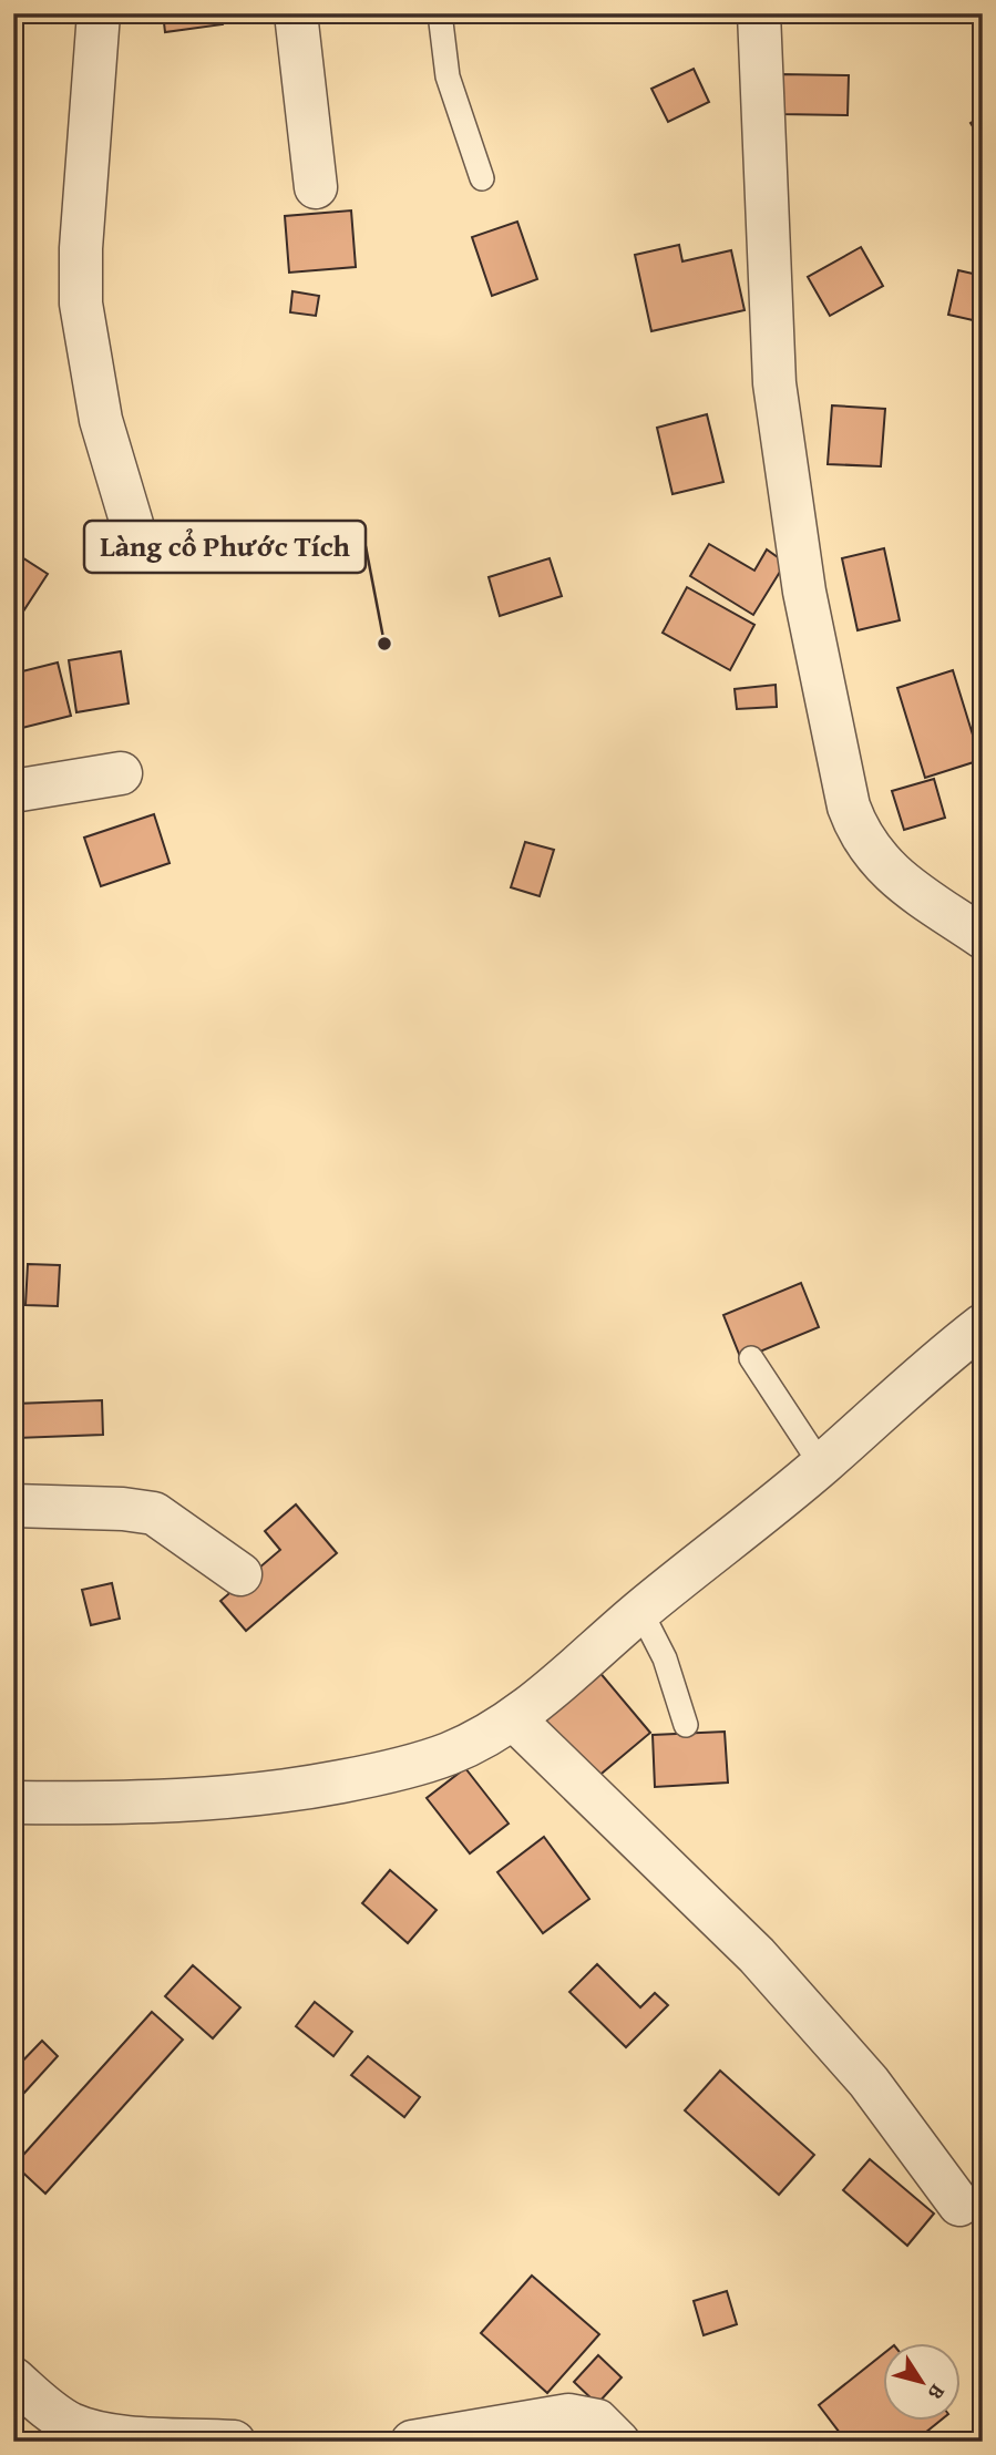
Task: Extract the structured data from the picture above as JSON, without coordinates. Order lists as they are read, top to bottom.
{
  "places": ["Làng cổ Phước Tích"],
  "north": "bottom right"
}
